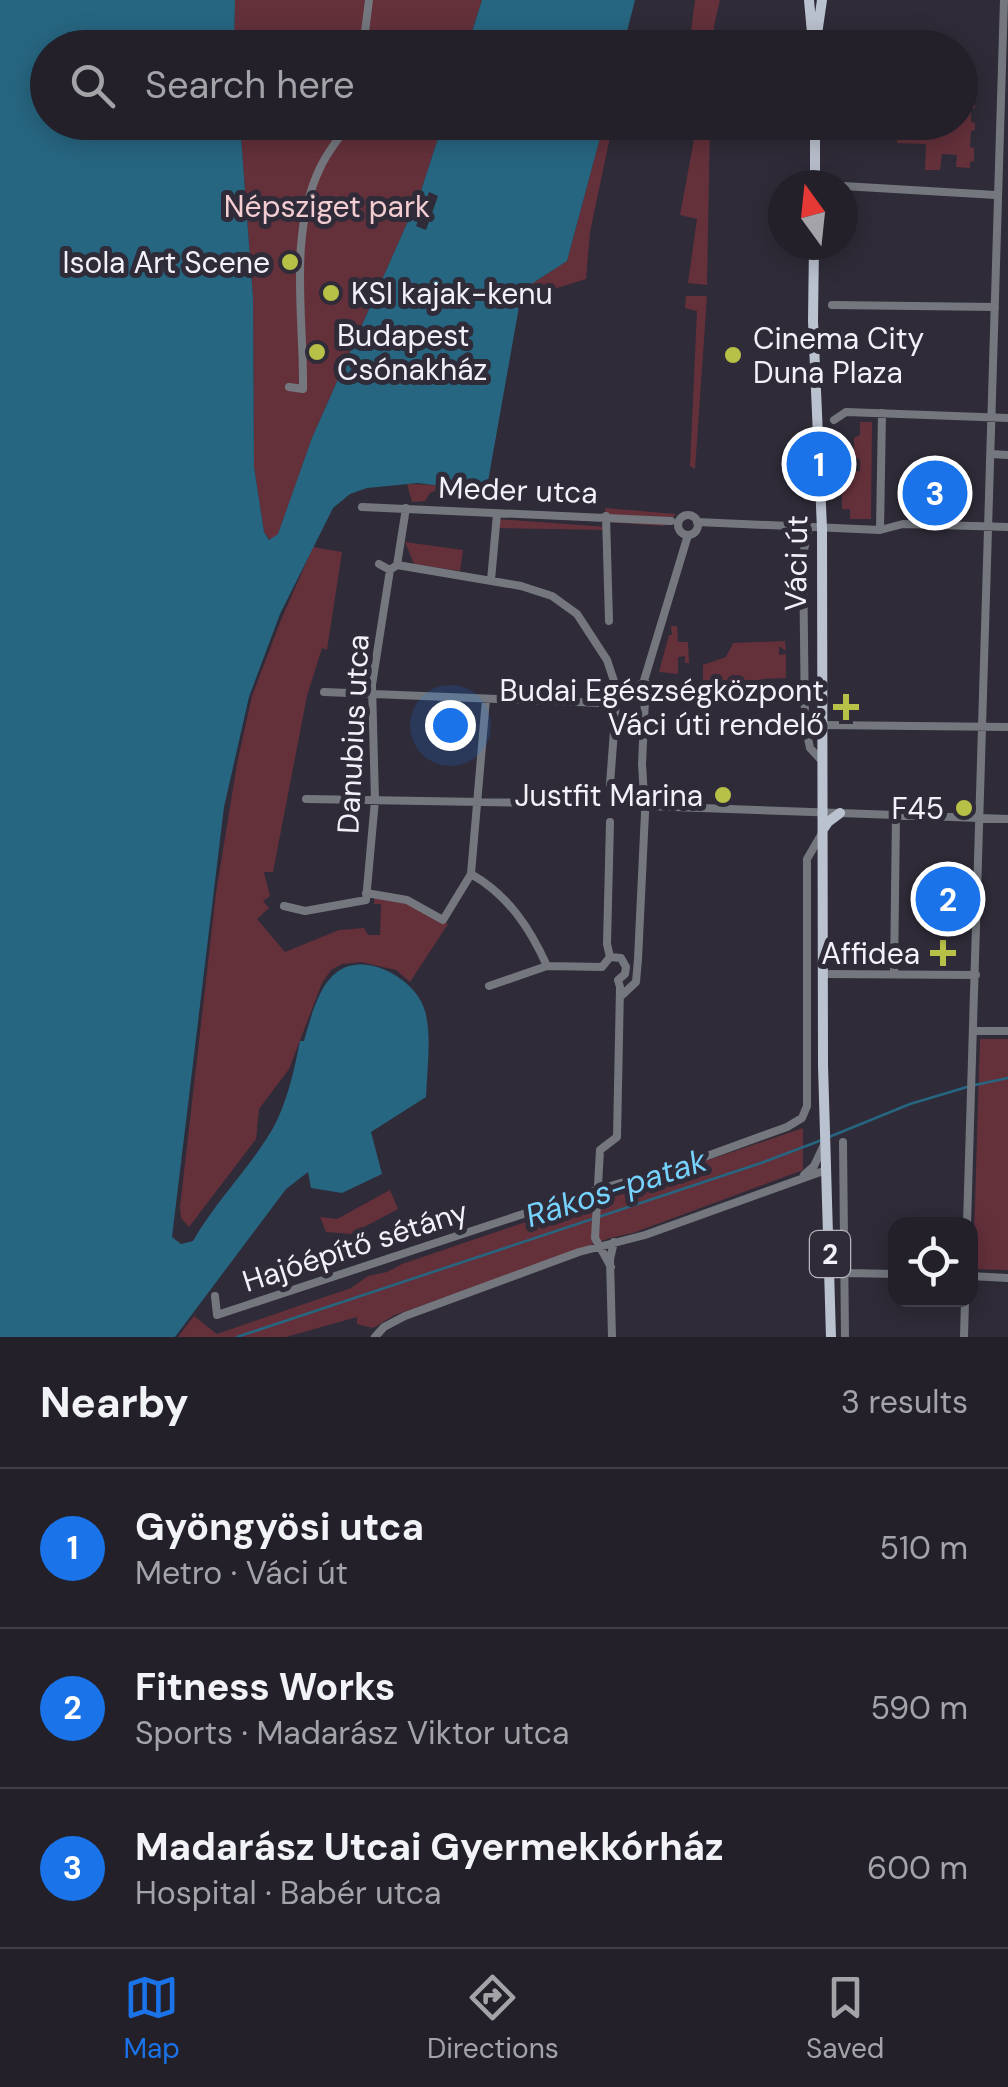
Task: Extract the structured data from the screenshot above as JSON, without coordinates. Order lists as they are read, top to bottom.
{
  "streets": {
    "main road": ["Váci út", "2"],
    "street": ["Meder utca", "Danubius utca", "Hajóépítő sétány"]
  },
  "crossings": [
    ["Meder utca", "Danubius utca"],
    ["Váci út", "Hajóépítő sétány"]
  ],
  "water": ["Rákos-patak"],
  "parks": ["Népsziget park"],
  "places": {
    "other": [
      "Isola Art Scene",
      "KSI kajak-kenu",
      "Budapest Csónakház",
      "Cinema City Duna Plaza",
      "Justfit Marina",
      "F45"
    ],
    "health": ["Budai Egészségközpont Váci úti rendelő", "Affidea"]
  },
  "north": "top",
  "page": {
    "search": "Search here",
    "pins": ["1", "3", "2"],
    "heading": ["Nearby", "3 results"],
    "list": [
      {
        "mark": "1",
        "name": "Gyöngyösi utca",
        "note": "Metro · Váci út",
        "value": "510 m"
      },
      {
        "mark": "2",
        "name": "Fitness Works",
        "note": "Sports · Madarász Viktor utca",
        "value": "590 m"
      },
      {
        "mark": "3",
        "name": "Madarász Utcai Gyermekkórház",
        "note": "Hospital · Babér utca",
        "value": "600 m"
      }
    ],
    "nav": ["Map", "Directions", "Saved"]
  }
}
